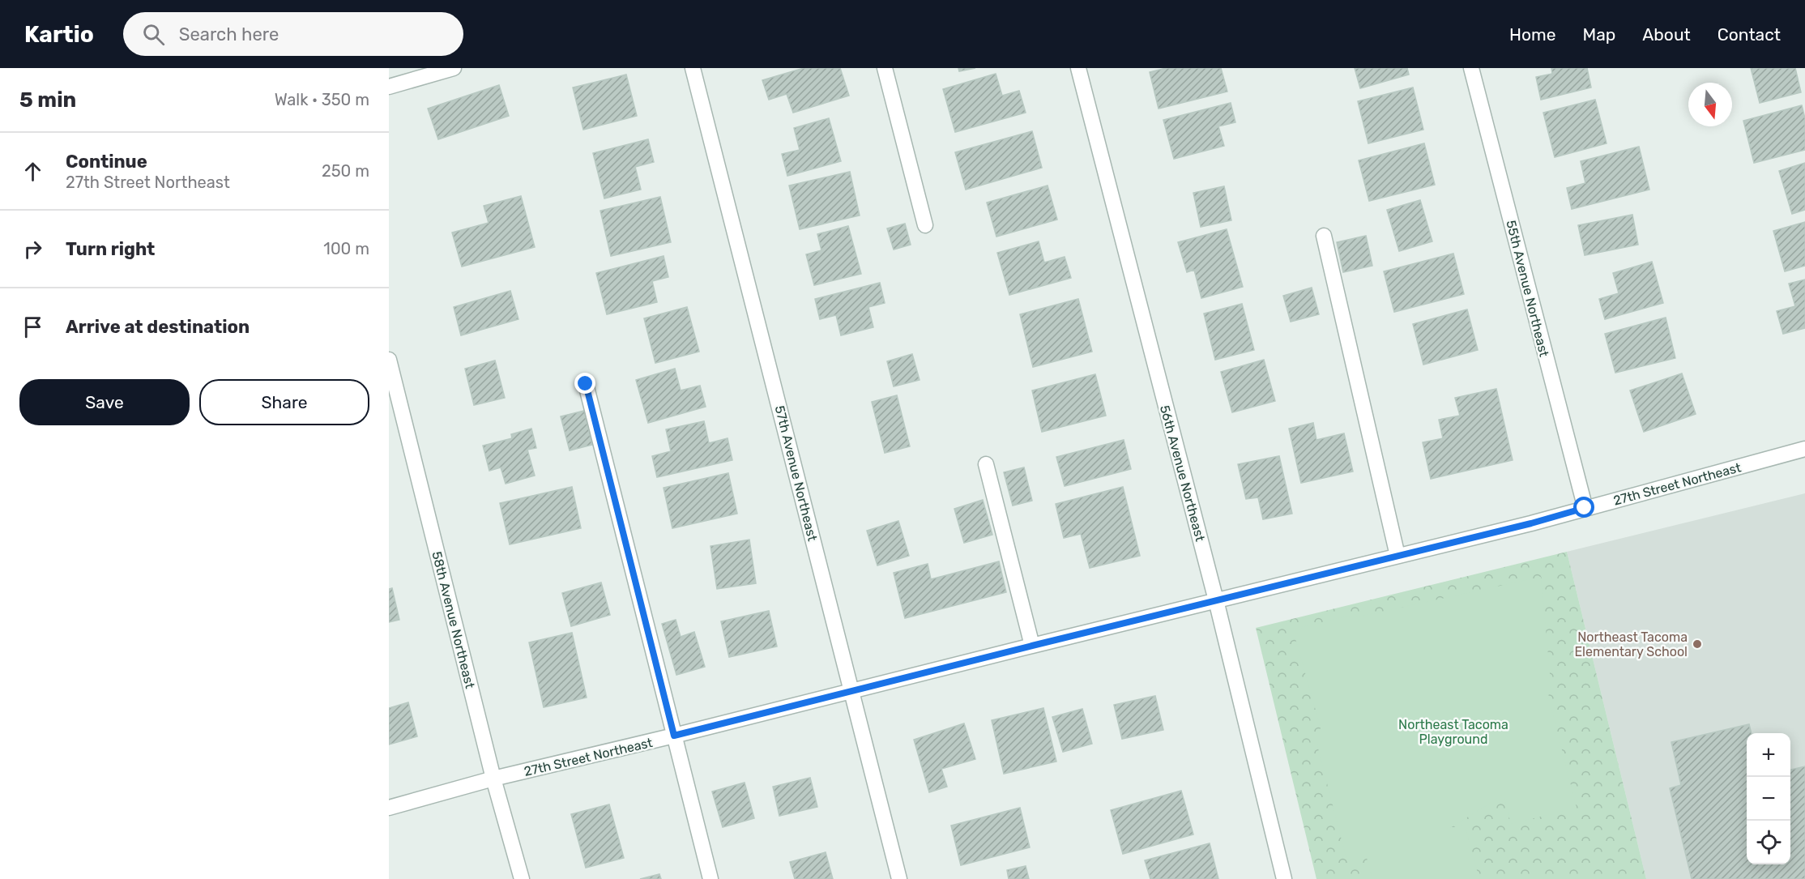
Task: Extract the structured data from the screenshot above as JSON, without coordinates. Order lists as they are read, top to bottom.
{
  "streets": {
    "street": [
      "55th Avenue Northeast",
      "57th Avenue Northeast",
      "56th Avenue Northeast",
      "27th Street Northeast",
      "58th Avenue Northeast"
    ]
  },
  "crossings": [
    ["55th Avenue Northeast", "27th Street Northeast"],
    ["57th Avenue Northeast", "27th Street Northeast"],
    ["56th Avenue Northeast", "27th Street Northeast"],
    ["27th Street Northeast", "58th Avenue Northeast"]
  ],
  "parks": ["Northeast Tacoma Playground"],
  "places": ["Northeast Tacoma Elementary School"],
  "north": "bottom",
  "page": {
    "header": "Kartio",
    "search": "Search here",
    "nav": [
      "Home",
      "Map",
      "About",
      "Contact"
    ],
    "heading": ["5 min", "Walk · 350 m"],
    "list": [
      ["Continue", "27th Street Northeast", "250 m"],
      ["Turn right", "100 m"],
      "Arrive at destination"
    ],
    "buttons": ["Save", "Share"],
    "map_buttons": ["+", "−"]
  }
}
